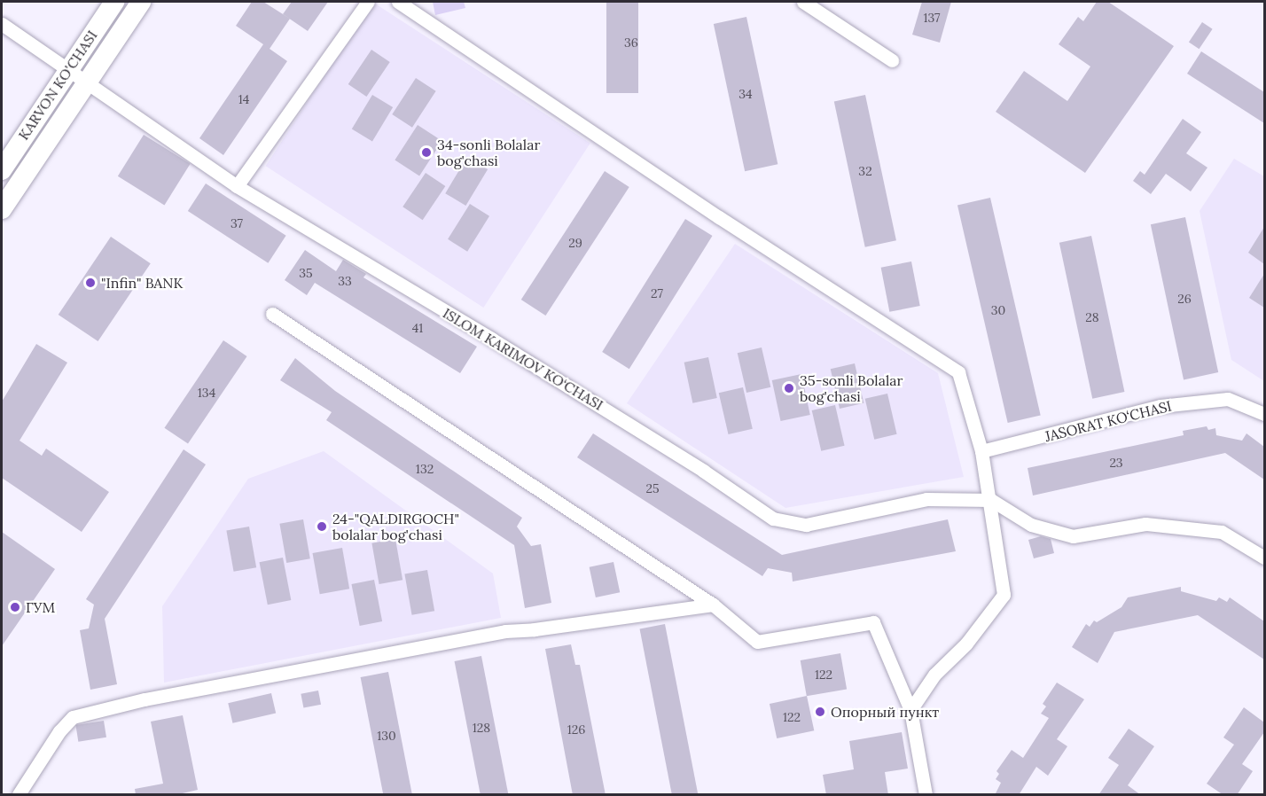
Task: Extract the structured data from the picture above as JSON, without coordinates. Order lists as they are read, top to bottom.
{
  "streets": {
    "main road": ["KARVON KO'CHASI"],
    "street": ["ISLOM KARIMOV KO‘CHASI", "JASORAT KO‘CHASI"]
  },
  "crossings": [
    ["KARVON KO'CHASI", "ISLOM KARIMOV KO‘CHASI"]
  ],
  "places": [
    "34-sonli Bolalar bog'chasi",
    "\"Infin\" BANK",
    "35-sonli Bolalar bog'chasi",
    "24-\"QALDIRGOCH\" bolalar bog'chasi",
    "ГУМ",
    "Опорный пункт"
  ],
  "house_numbers": [
    "137",
    "36",
    "34",
    "14",
    "32",
    "37",
    "29",
    "35",
    "33",
    "27",
    "26",
    "30",
    "28",
    "41",
    "134",
    "23",
    "132",
    "25",
    "122",
    "122",
    "128",
    "126",
    "130"
  ]
}
